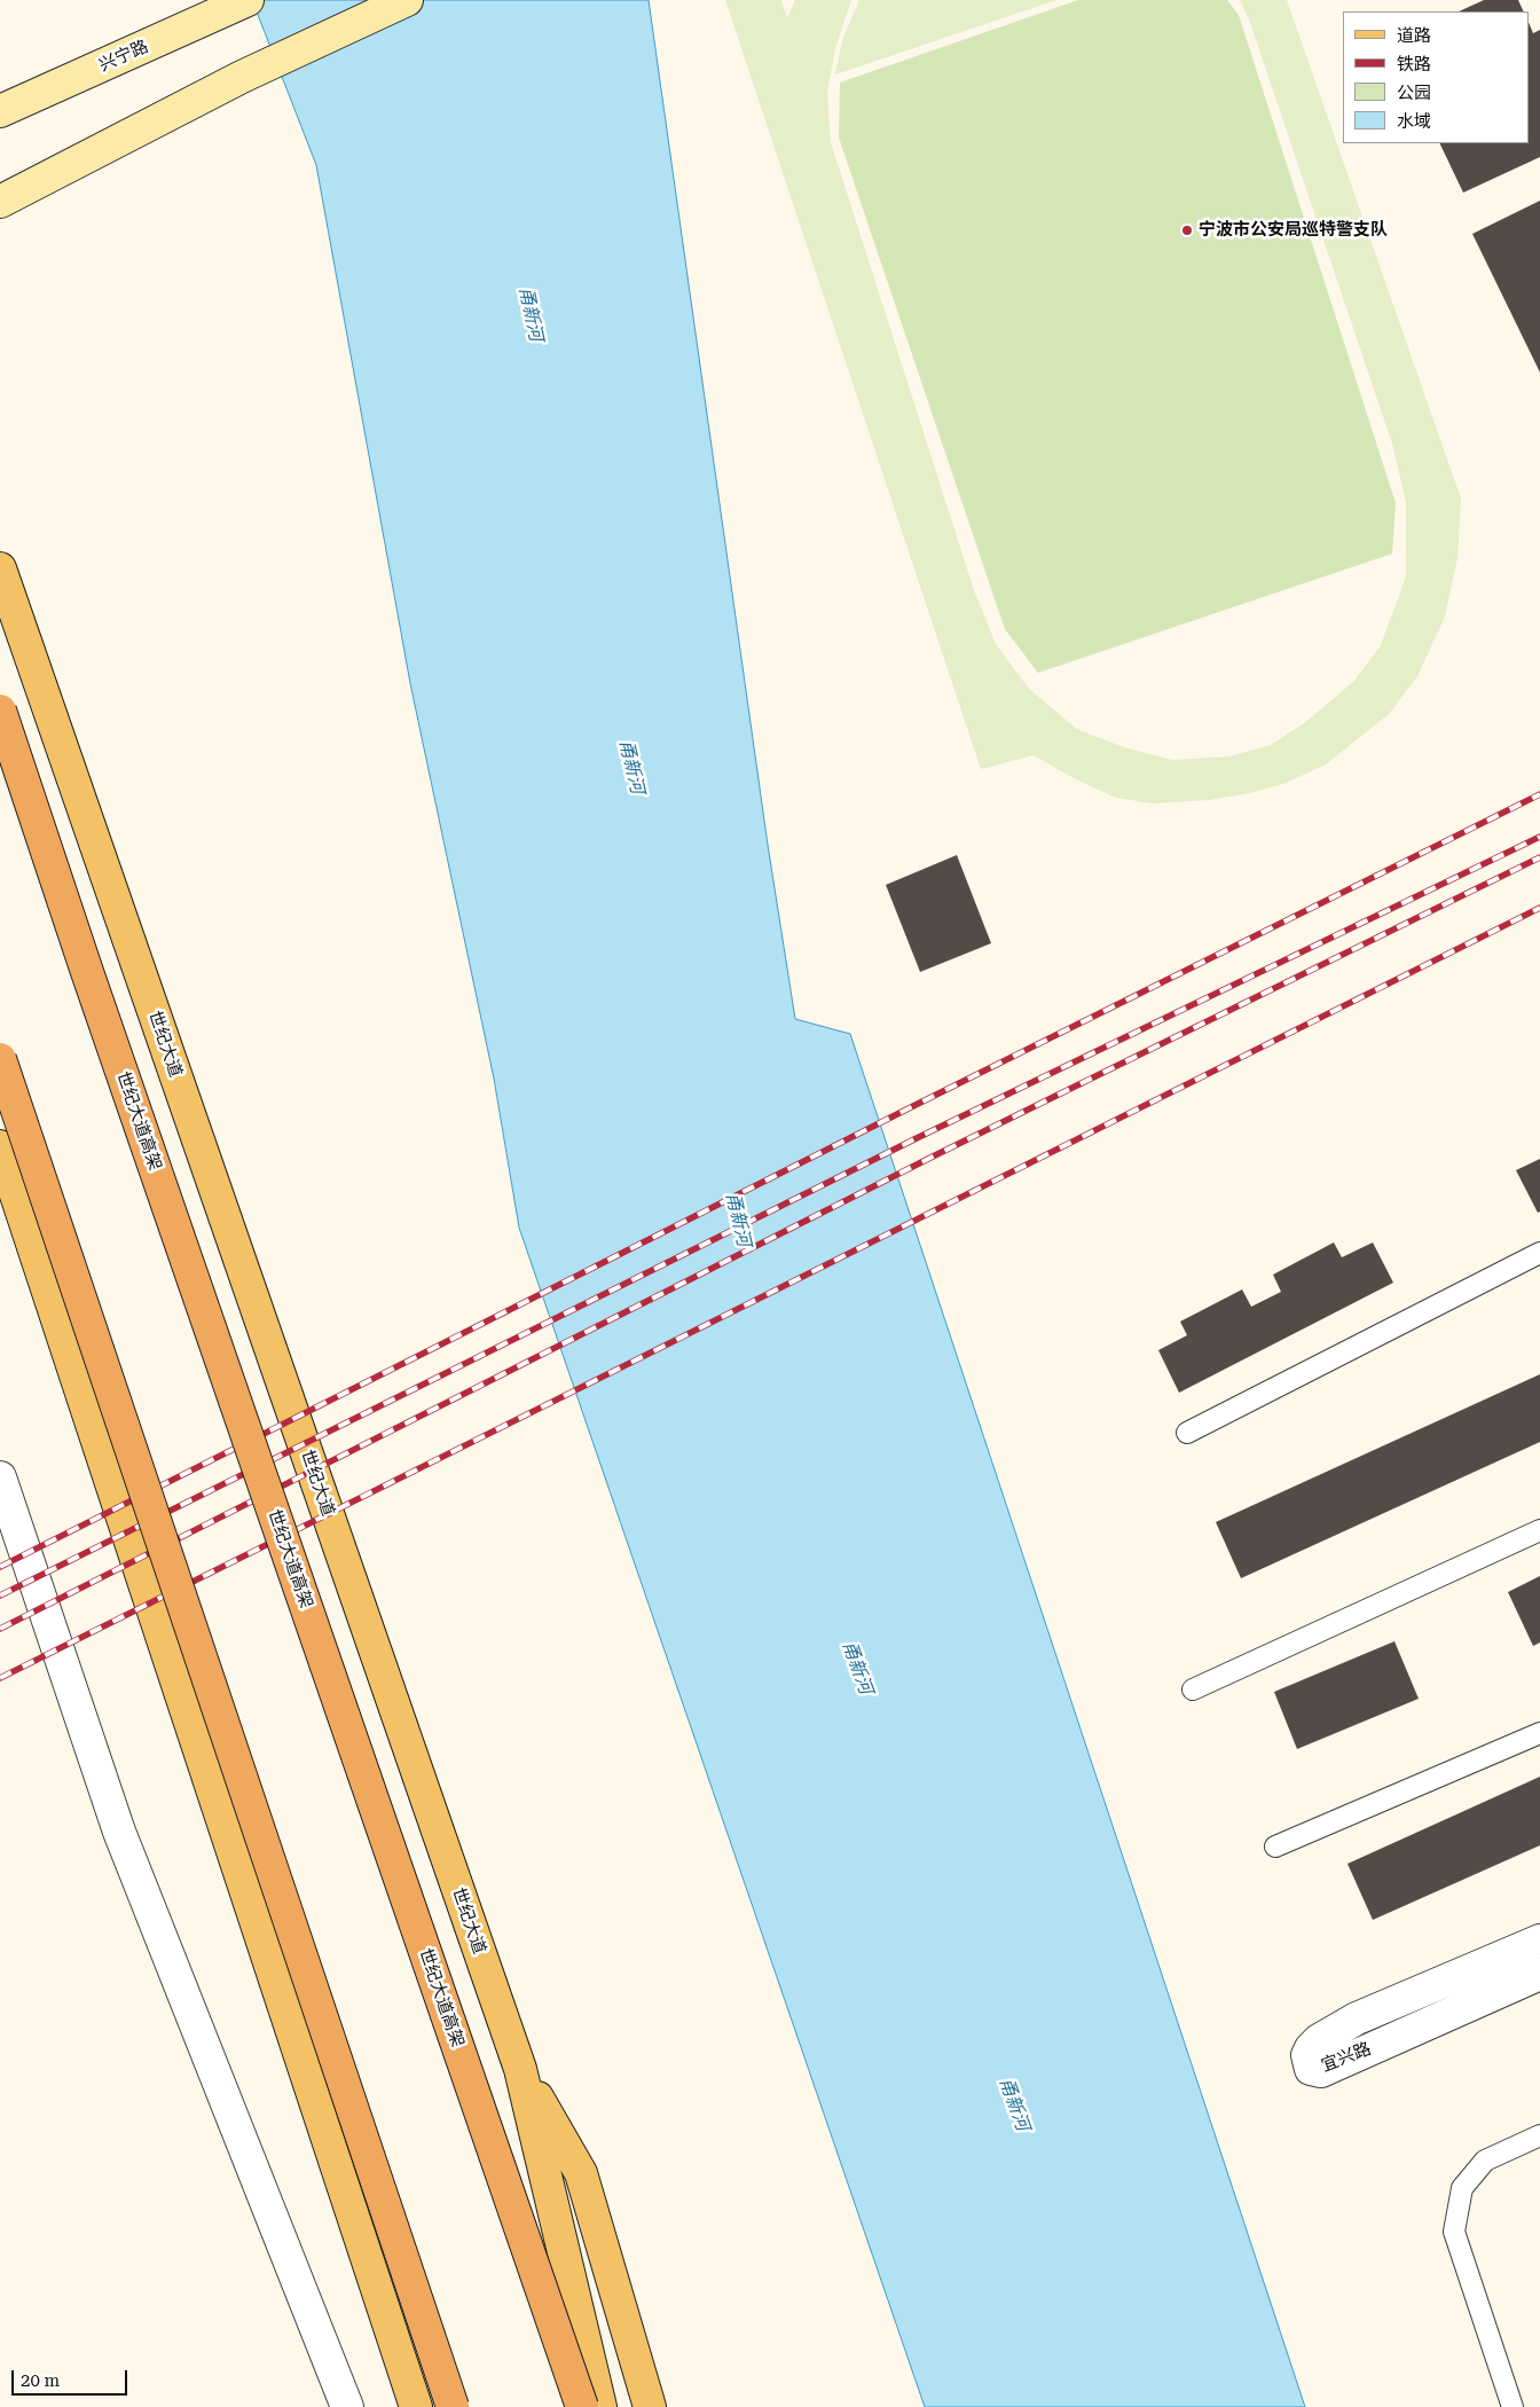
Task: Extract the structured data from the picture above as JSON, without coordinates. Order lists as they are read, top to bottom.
{
  "streets": {
    "highway": ["世纪大道高架"],
    "main road": ["兴宁路", "世纪大道"],
    "street": ["宜兴路"]
  },
  "water": ["甬新河"],
  "places": ["宁波市公安局巡特警支队"],
  "legend": [
    "道路",
    "铁路",
    "公园",
    "水域"
  ],
  "scale_bar": "20 m"
}
